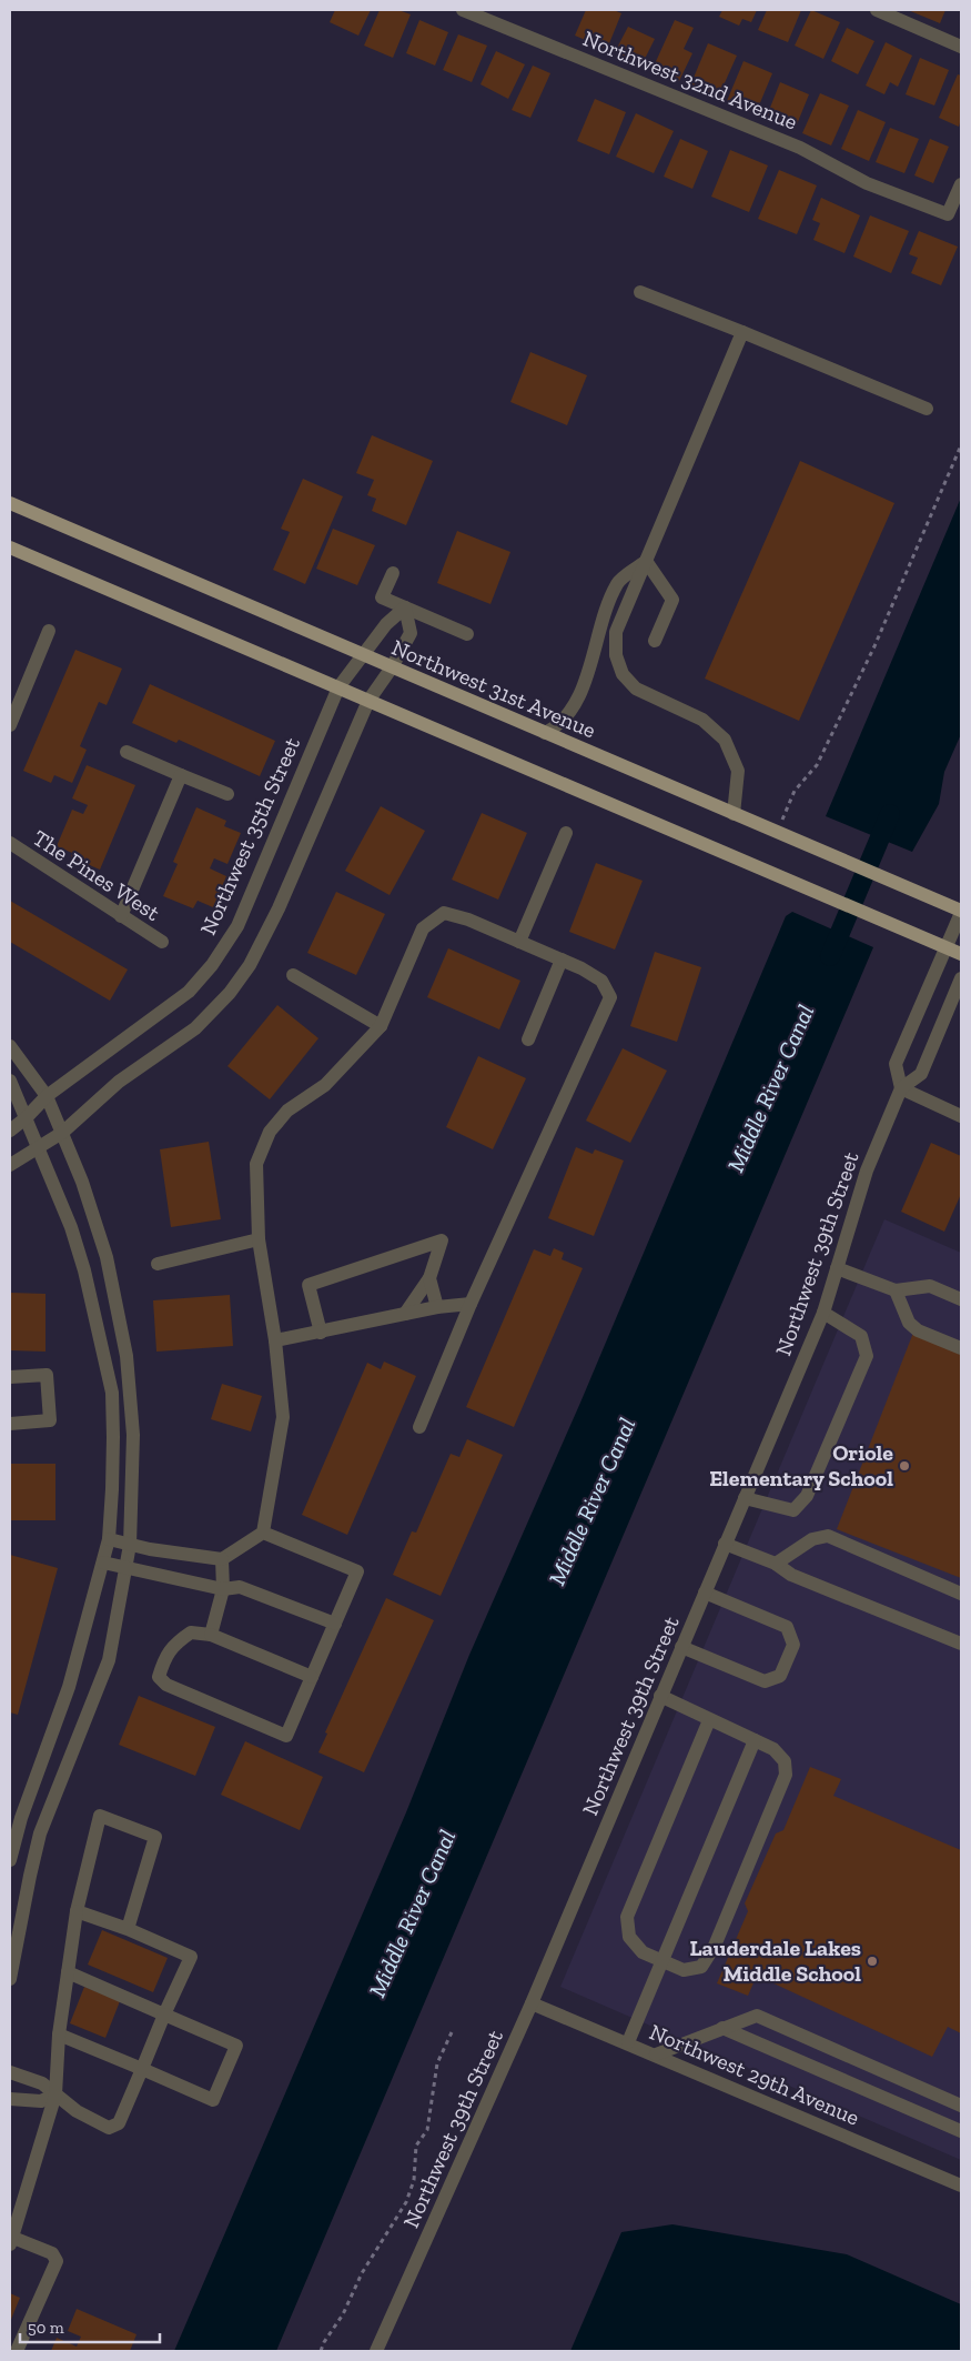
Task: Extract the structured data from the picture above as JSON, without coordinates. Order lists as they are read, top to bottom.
{
  "streets": {
    "main road": ["Northwest 31st Avenue"],
    "street": [
      "Northwest 32nd Avenue",
      "Northwest 35th Street",
      "The Pines West",
      "Northwest 39th Street",
      "Northwest 29th Avenue"
    ]
  },
  "crossings": [
    ["Northwest 31st Avenue", "Northwest 35th Street"],
    ["Northwest 39th Street", "Northwest 29th Avenue"]
  ],
  "water": ["Middle River Canal"],
  "places": ["Oriole Elementary School", "Lauderdale Lakes Middle School"],
  "scale_bar": "50 m"
}
